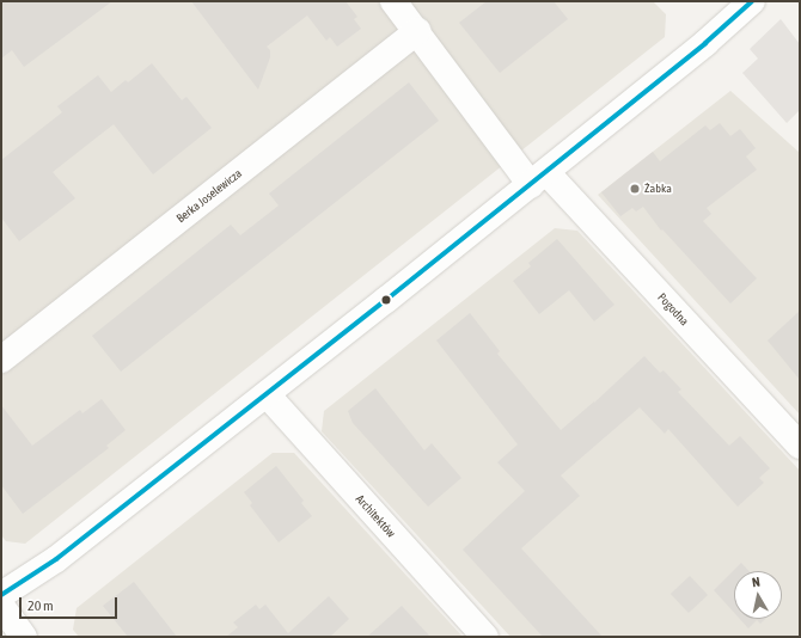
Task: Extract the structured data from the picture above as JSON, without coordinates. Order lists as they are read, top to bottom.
{
  "streets": {
    "street": ["Berka Joselewicza", "Pogodna", "Architektów"]
  },
  "places": ["Żabka"],
  "scale_bar": "20 m",
  "north": "top"
}
